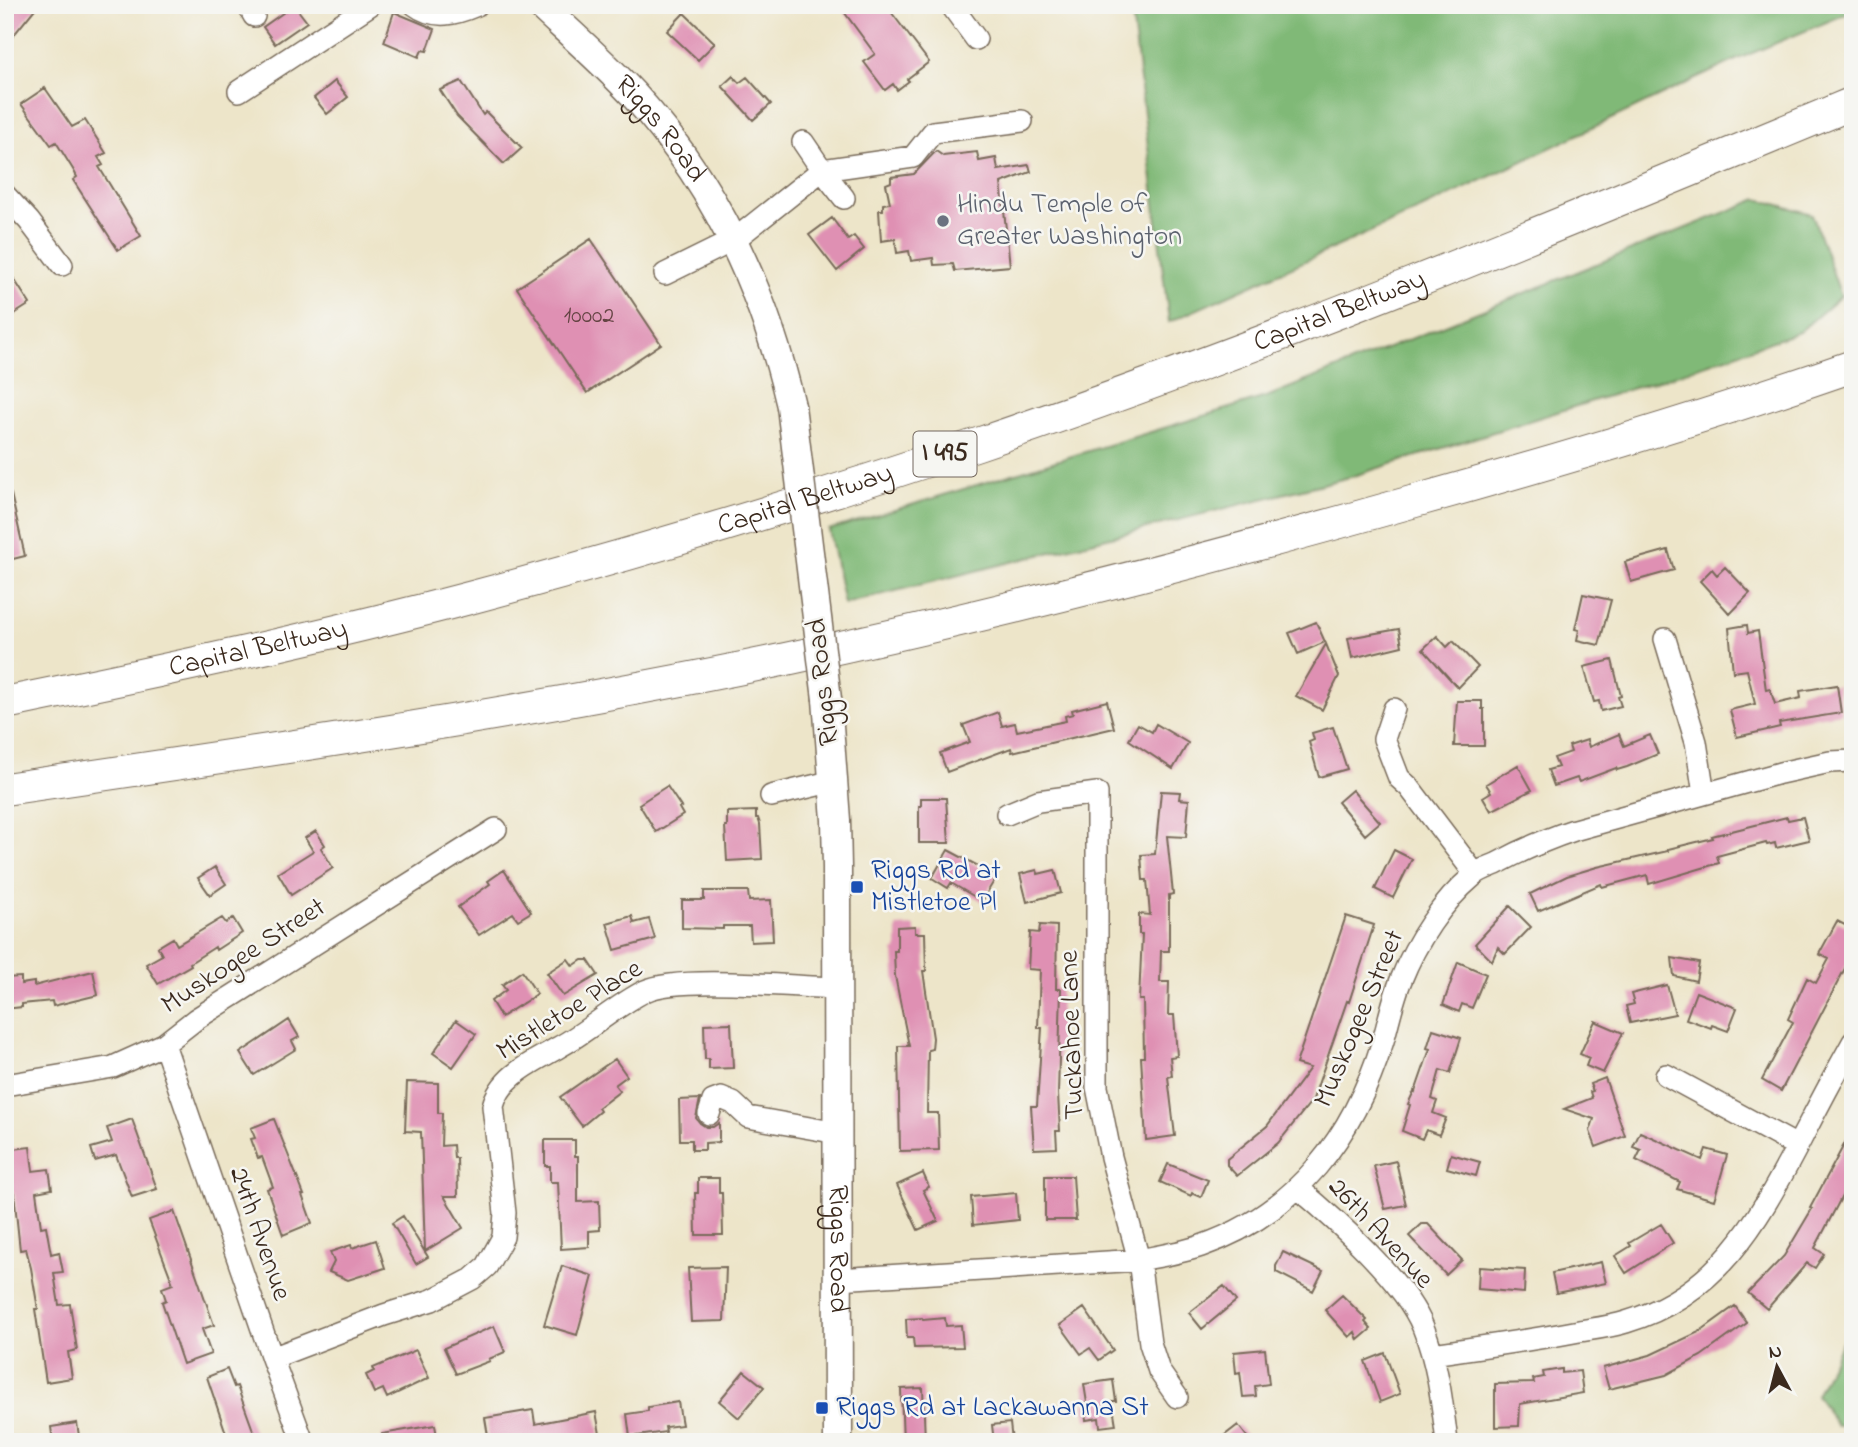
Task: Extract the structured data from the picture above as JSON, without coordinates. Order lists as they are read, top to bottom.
{
  "streets": {
    "highway": ["Capital Beltway", "I 495"],
    "main road": ["Riggs Road"],
    "street": [
      "Muskogee Street",
      "Mistletoe Place",
      "Tuckahoe Lane",
      "24th Avenue",
      "26th Avenue"
    ]
  },
  "crossings": [
    ["Riggs Road", "Muskogee Street"],
    ["Riggs Road", "Mistletoe Place"],
    ["Muskogee Street", "Tuckahoe Lane"],
    ["Muskogee Street", "24th Avenue"],
    ["Muskogee Street", "26th Avenue"],
    ["Mistletoe Place", "24th Avenue"]
  ],
  "places": {
    "other": ["Hindu Temple of Greater Washington"],
    "transit": ["Riggs Rd at Mistletoe Pl", "Riggs Rd at Lackawanna St"]
  },
  "house_numbers": ["10002"],
  "north": "top"
}
